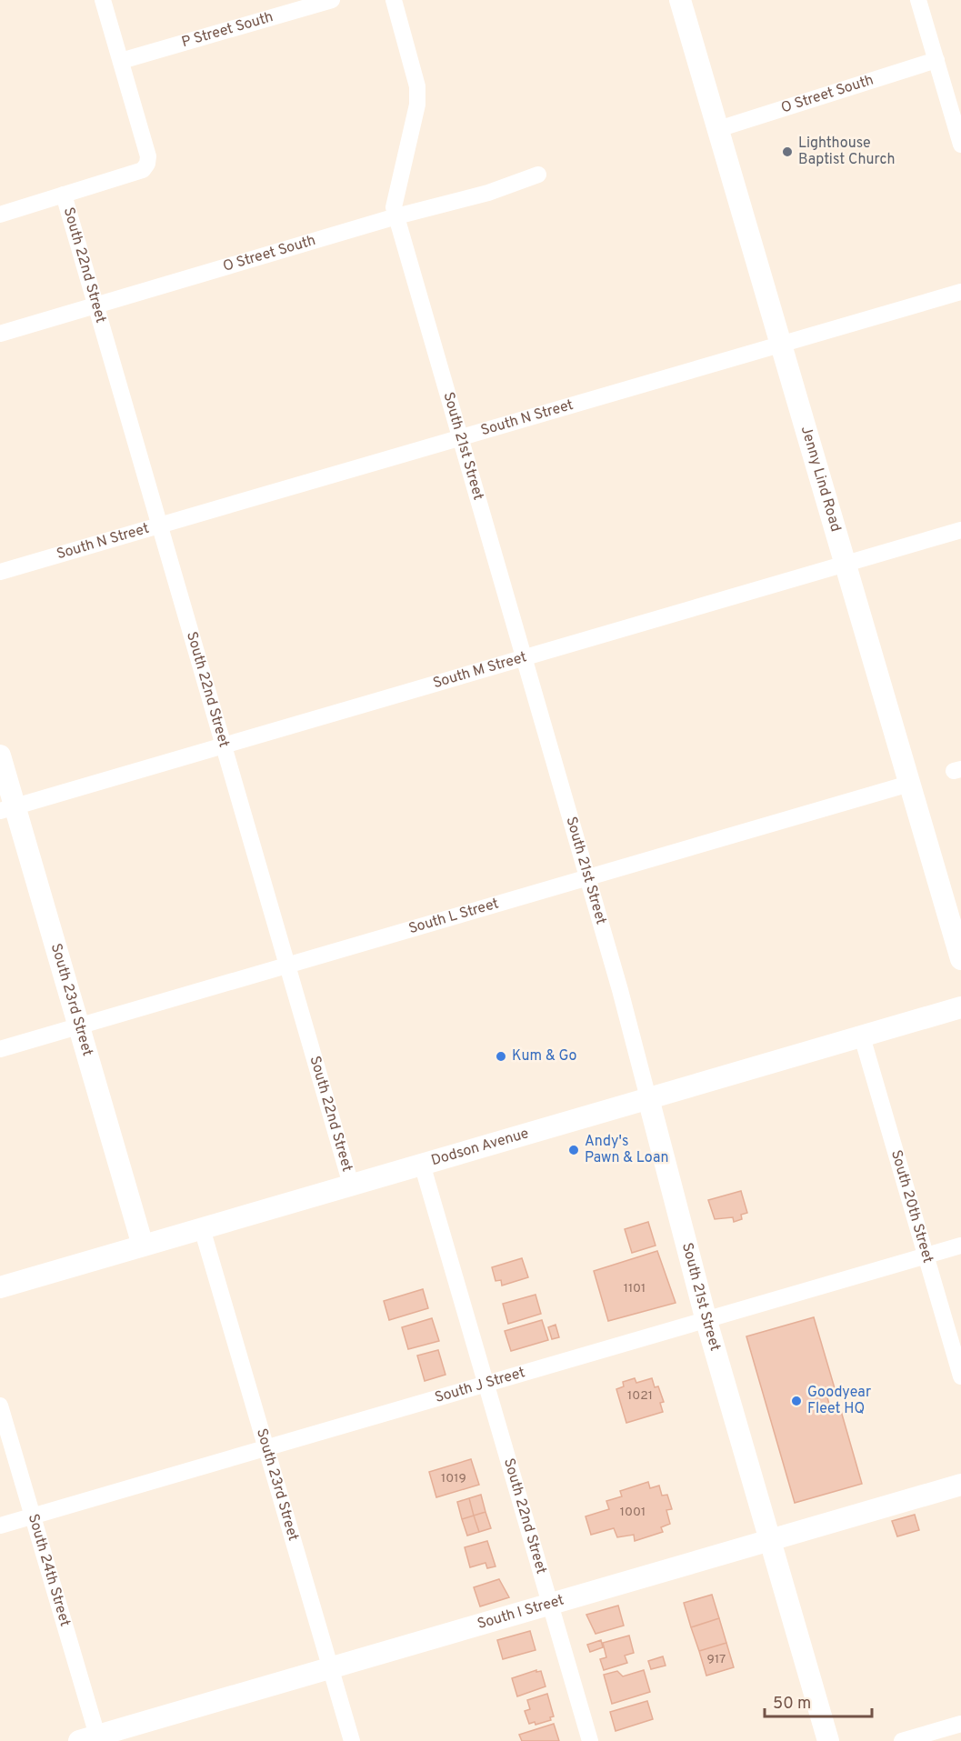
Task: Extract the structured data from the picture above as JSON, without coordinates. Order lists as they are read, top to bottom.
{
  "streets": {
    "street": [
      "P Street South",
      "O Street South",
      "South 22nd Street",
      "South N Street",
      "South 21st Street",
      "Jenny Lind Road",
      "South M Street",
      "South L Street",
      "South 23rd Street",
      "Dodson Avenue",
      "South 20th Street",
      "South J Street",
      "South 24th Street",
      "South I Street"
    ]
  },
  "crossings": [
    ["O Street South", "South 22nd Street"],
    ["O Street South", "South 21st Street"],
    ["O Street South", "Jenny Lind Road"],
    ["South 22nd Street", "South N Street"],
    ["South 22nd Street", "South M Street"],
    ["South 22nd Street", "South L Street"],
    ["South 22nd Street", "Dodson Avenue"],
    ["South 22nd Street", "South J Street"],
    ["South 22nd Street", "South I Street"],
    ["South N Street", "South 21st Street"],
    ["South N Street", "Jenny Lind Road"],
    ["South 21st Street", "South M Street"],
    ["South 21st Street", "South L Street"],
    ["South 21st Street", "Dodson Avenue"],
    ["South 21st Street", "South J Street"],
    ["South 21st Street", "South I Street"],
    ["Jenny Lind Road", "South M Street"],
    ["Jenny Lind Road", "South L Street"],
    ["South M Street", "South 23rd Street"],
    ["South L Street", "South 23rd Street"],
    ["South 23rd Street", "Dodson Avenue"],
    ["South 23rd Street", "South J Street"],
    ["South 23rd Street", "South I Street"],
    ["Dodson Avenue", "South 20th Street"],
    ["South 20th Street", "South J Street"],
    ["South J Street", "South 24th Street"],
    ["South 24th Street", "South I Street"]
  ],
  "places": [
    "Lighthouse Baptist Church",
    "Kum & Go",
    "Andy's Pawn & Loan",
    "Goodyear Fleet HQ"
  ],
  "house_numbers": [
    "1101",
    "1021",
    "1019",
    "1001",
    "917"
  ],
  "scale_bar": "50 m"
}
